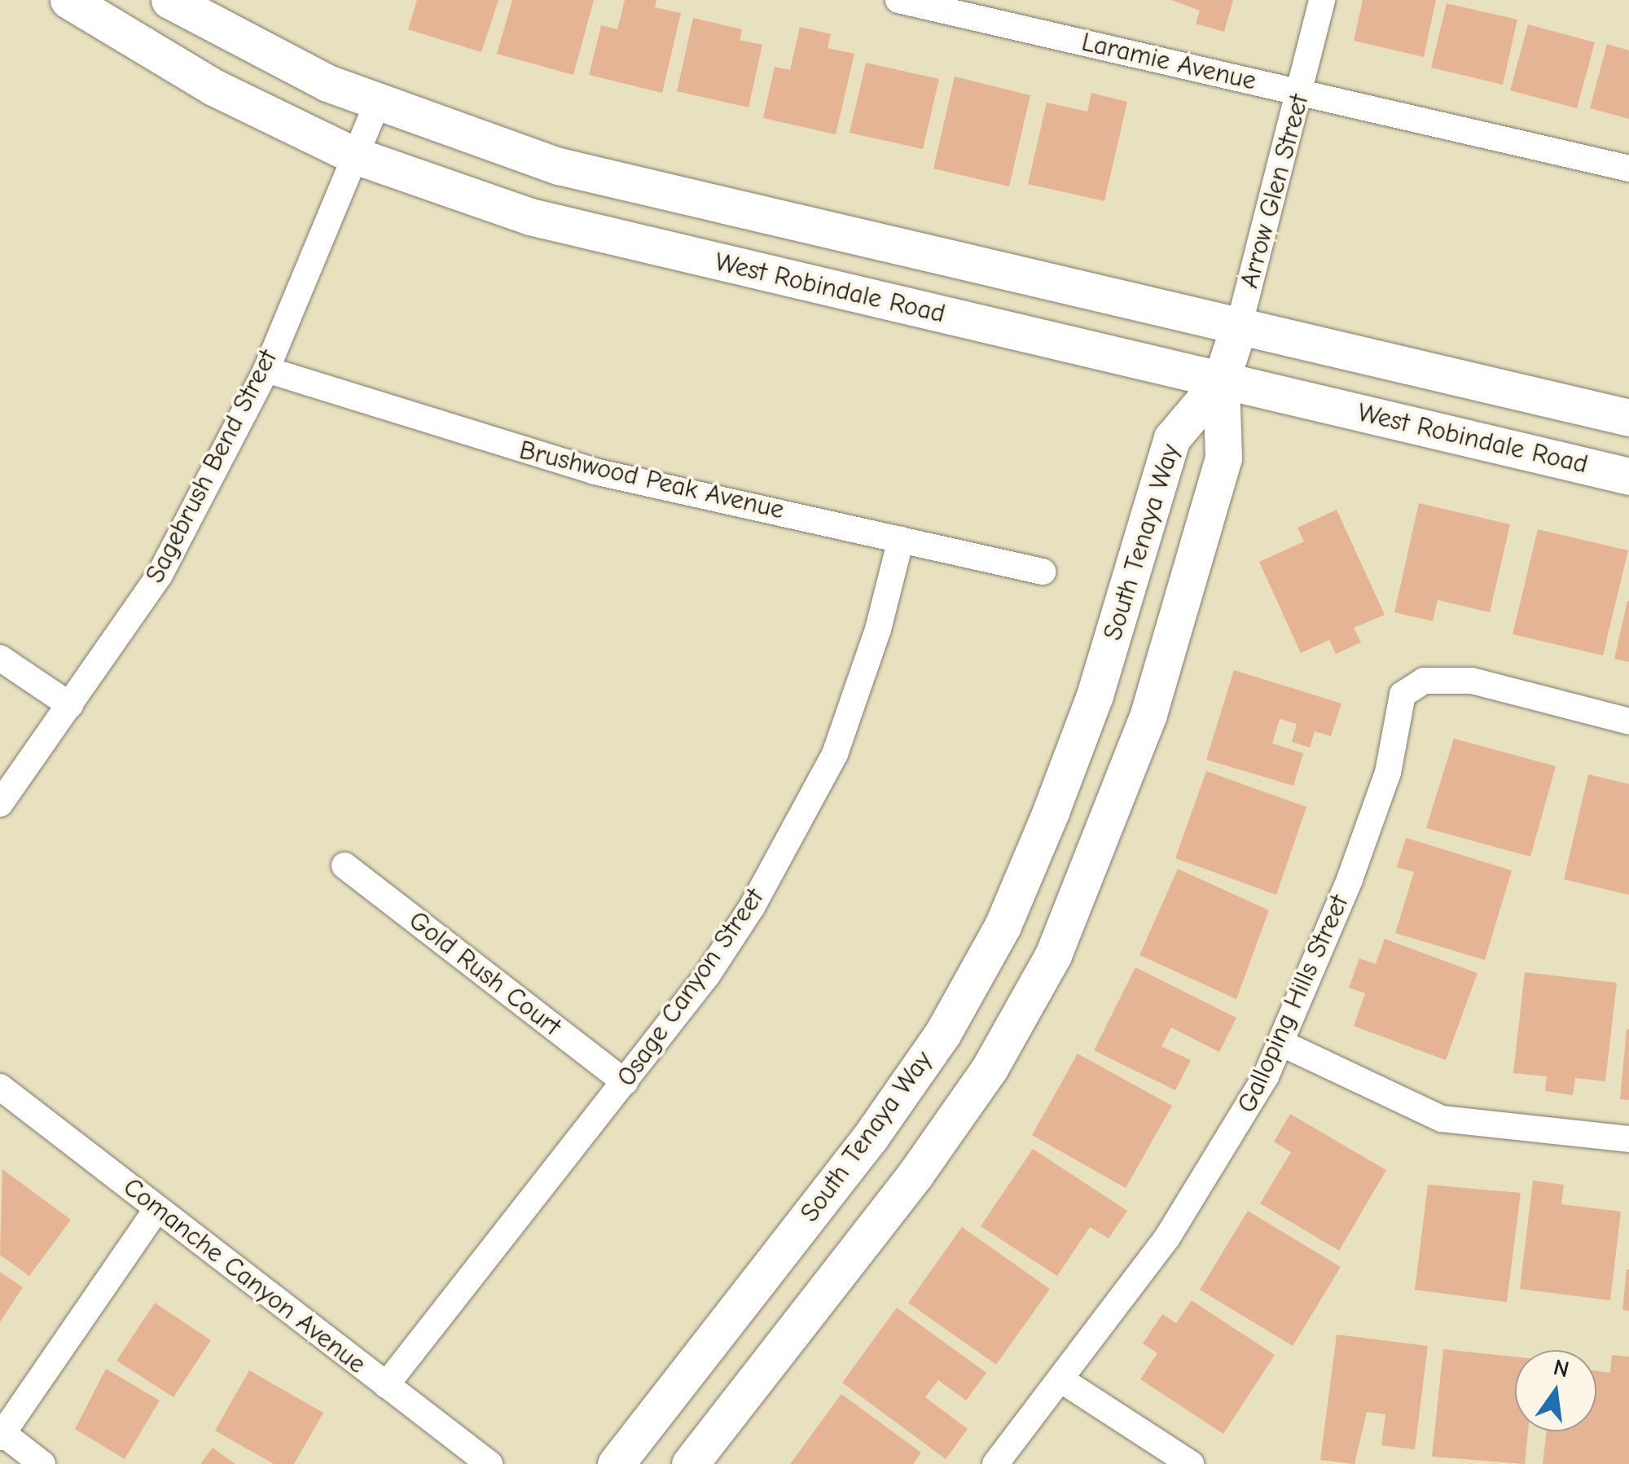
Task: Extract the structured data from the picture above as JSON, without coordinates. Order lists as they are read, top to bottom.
{
  "streets": {
    "main road": ["Arrow Glen Street", "West Robindale Road", "South Tenaya Way"],
    "street": [
      "Laramie Avenue",
      "Sagebrush Bend Street",
      "Brushwood Peak Avenue",
      "Gold Rush Court",
      "Osage Canyon Street",
      "Galloping Hills Street",
      "Comanche Canyon Avenue"
    ]
  },
  "crossings": [
    ["Laramie Avenue", "Arrow Glen Street"],
    ["Arrow Glen Street", "West Robindale Road"],
    ["Arrow Glen Street", "South Tenaya Way"],
    ["West Robindale Road", "Sagebrush Bend Street"],
    ["West Robindale Road", "South Tenaya Way"],
    ["Sagebrush Bend Street", "Brushwood Peak Avenue"],
    ["Brushwood Peak Avenue", "Osage Canyon Street"],
    ["Gold Rush Court", "Osage Canyon Street"],
    ["Osage Canyon Street", "Comanche Canyon Avenue"]
  ],
  "north": "top"
}
